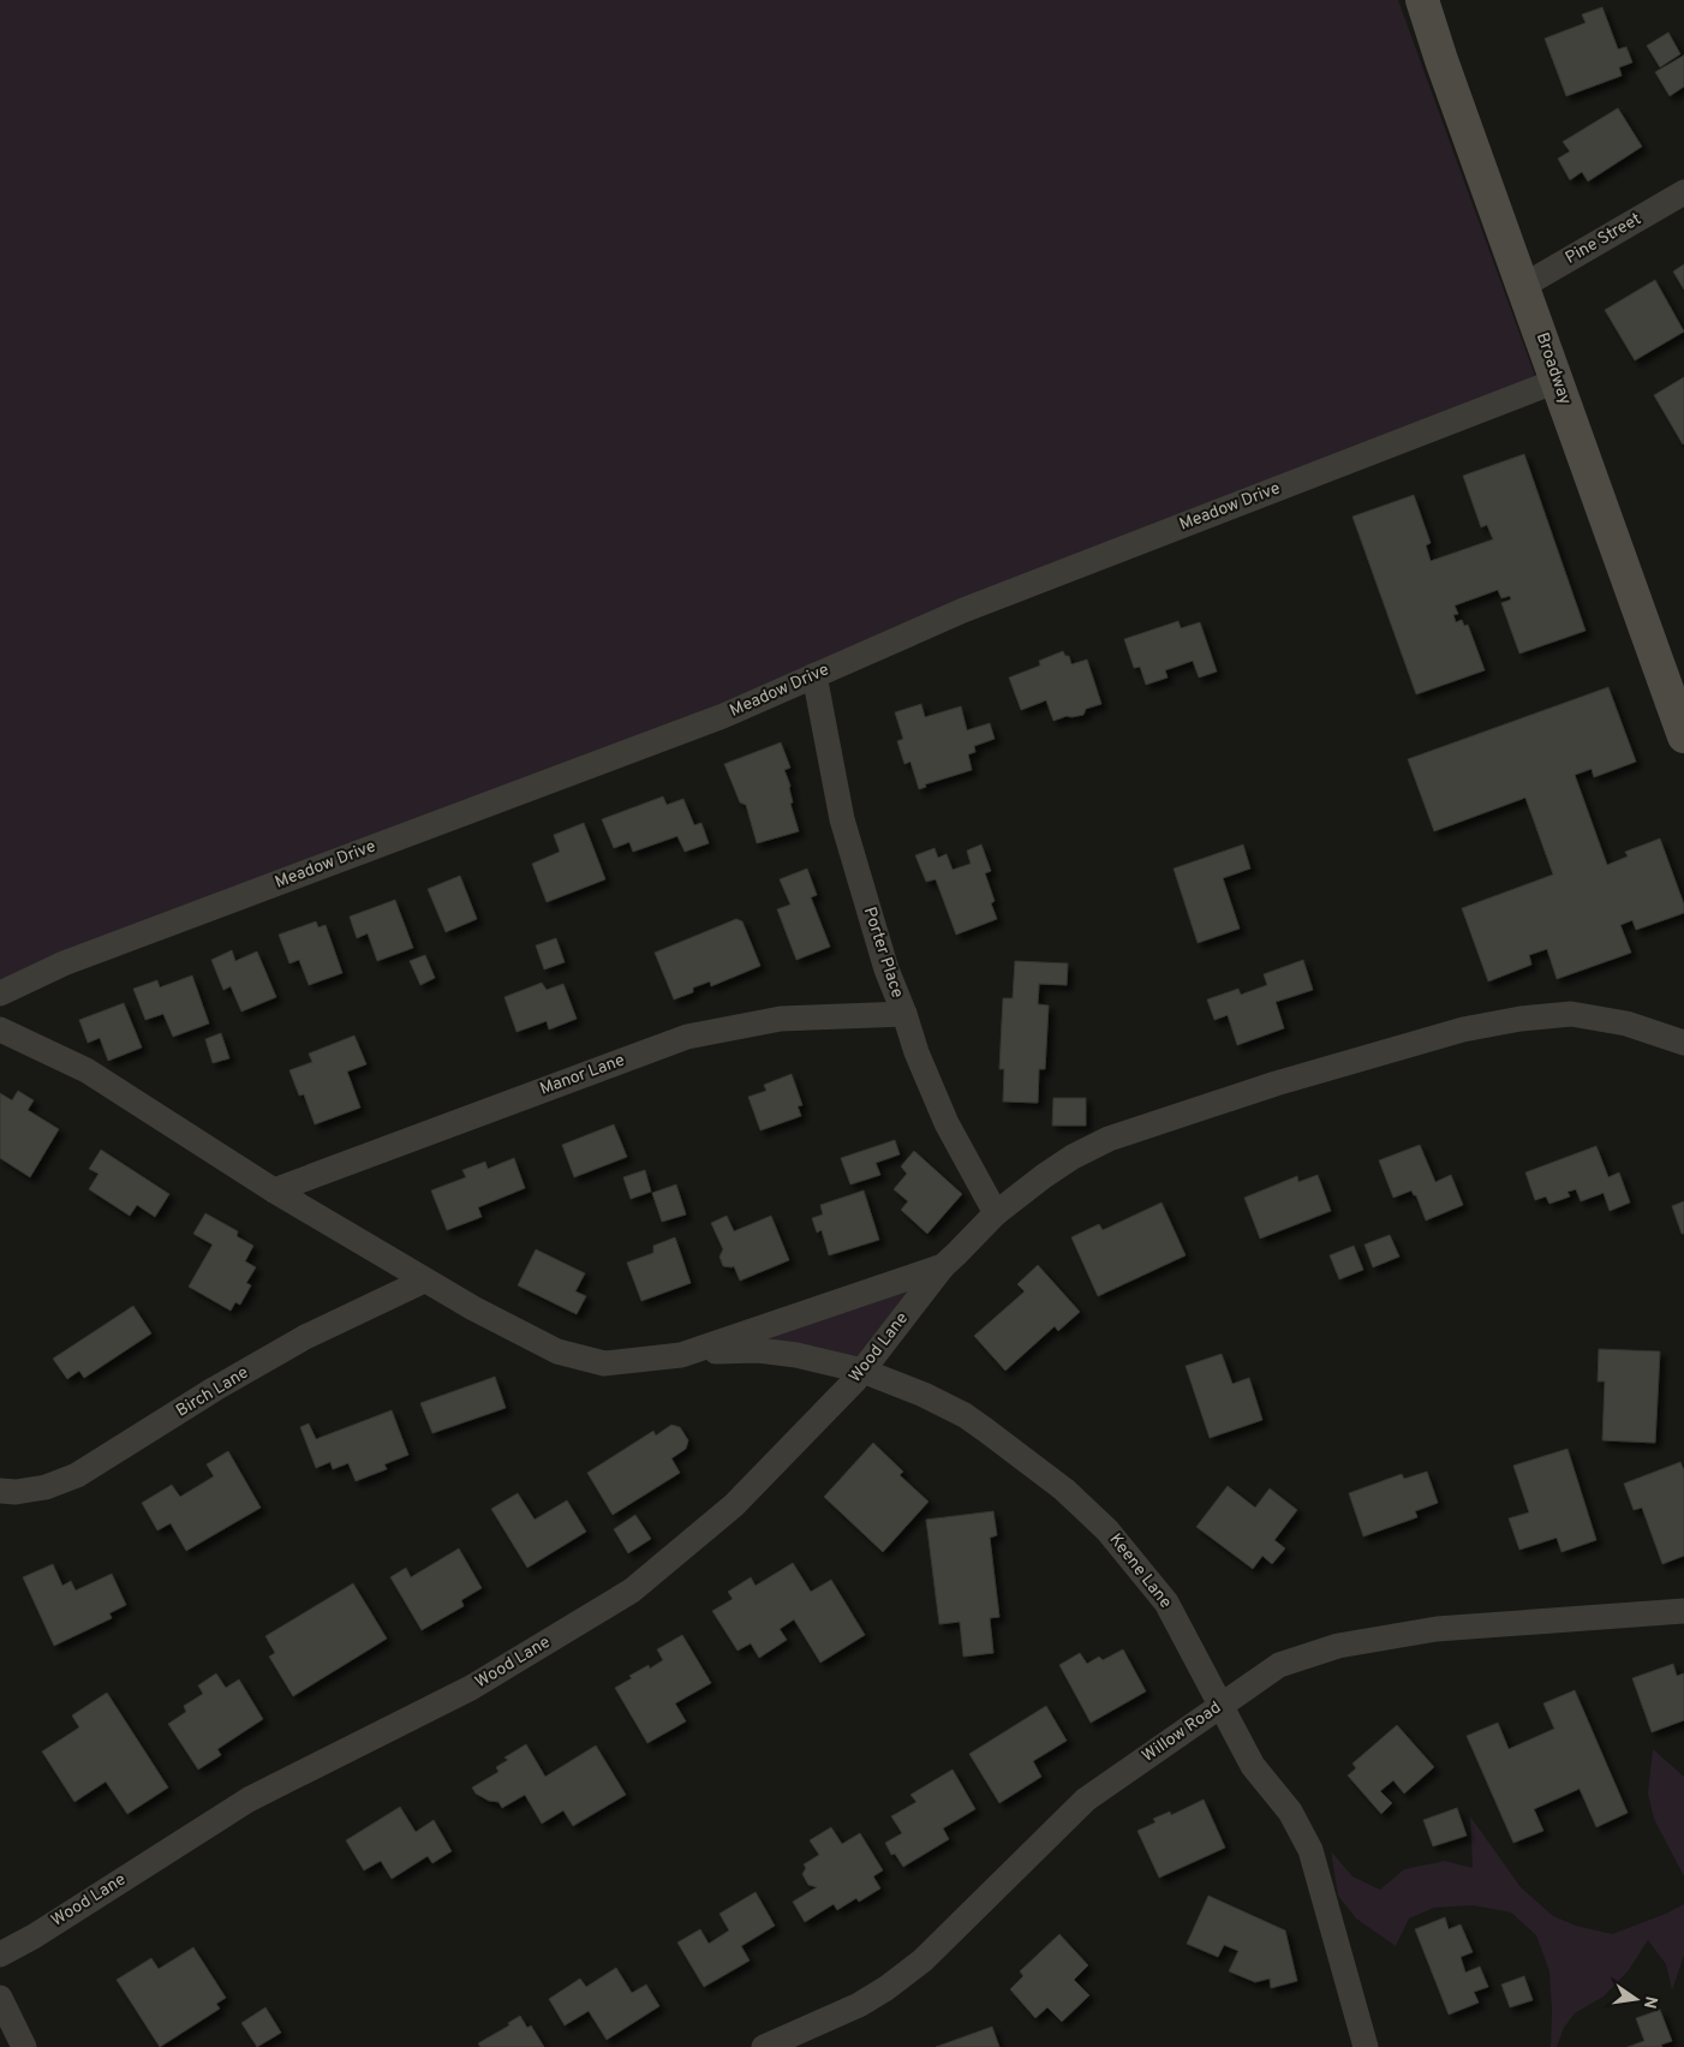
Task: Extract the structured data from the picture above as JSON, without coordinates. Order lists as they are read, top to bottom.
{
  "streets": {
    "main road": ["Broadway"],
    "street": [
      "Pine Street",
      "Meadow Drive",
      "Porter Place",
      "Manor Lane",
      "Wood Lane",
      "Birch Lane",
      "Keene Lane",
      "Willow Road"
    ]
  },
  "crossings": [
    ["Pine Street", "Broadway"],
    ["Broadway", "Meadow Drive"],
    ["Meadow Drive", "Porter Place"],
    ["Porter Place", "Manor Lane"],
    ["Porter Place", "Wood Lane"],
    ["Wood Lane", "Keene Lane"],
    ["Keene Lane", "Willow Road"]
  ],
  "north": "right"
}
